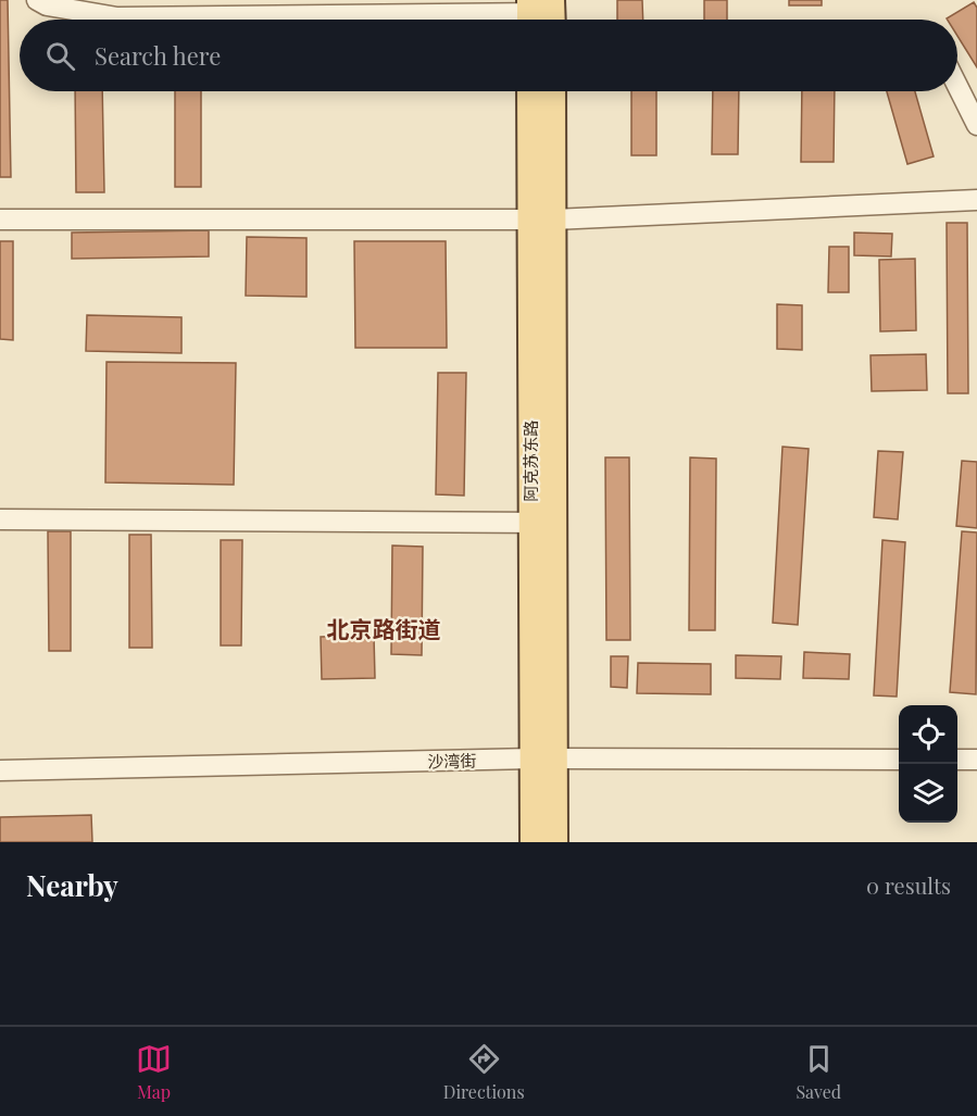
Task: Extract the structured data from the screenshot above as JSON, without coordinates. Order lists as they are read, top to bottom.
{
  "streets": {
    "main road": ["阿克苏东路"],
    "street": ["沙湾街"]
  },
  "crossings": [
    ["阿克苏东路", "沙湾街"]
  ],
  "districts": ["北京路街道"],
  "page": {
    "search": "Search here",
    "heading": ["Nearby", "0 results"],
    "nav": ["Map", "Directions", "Saved"]
  }
}
